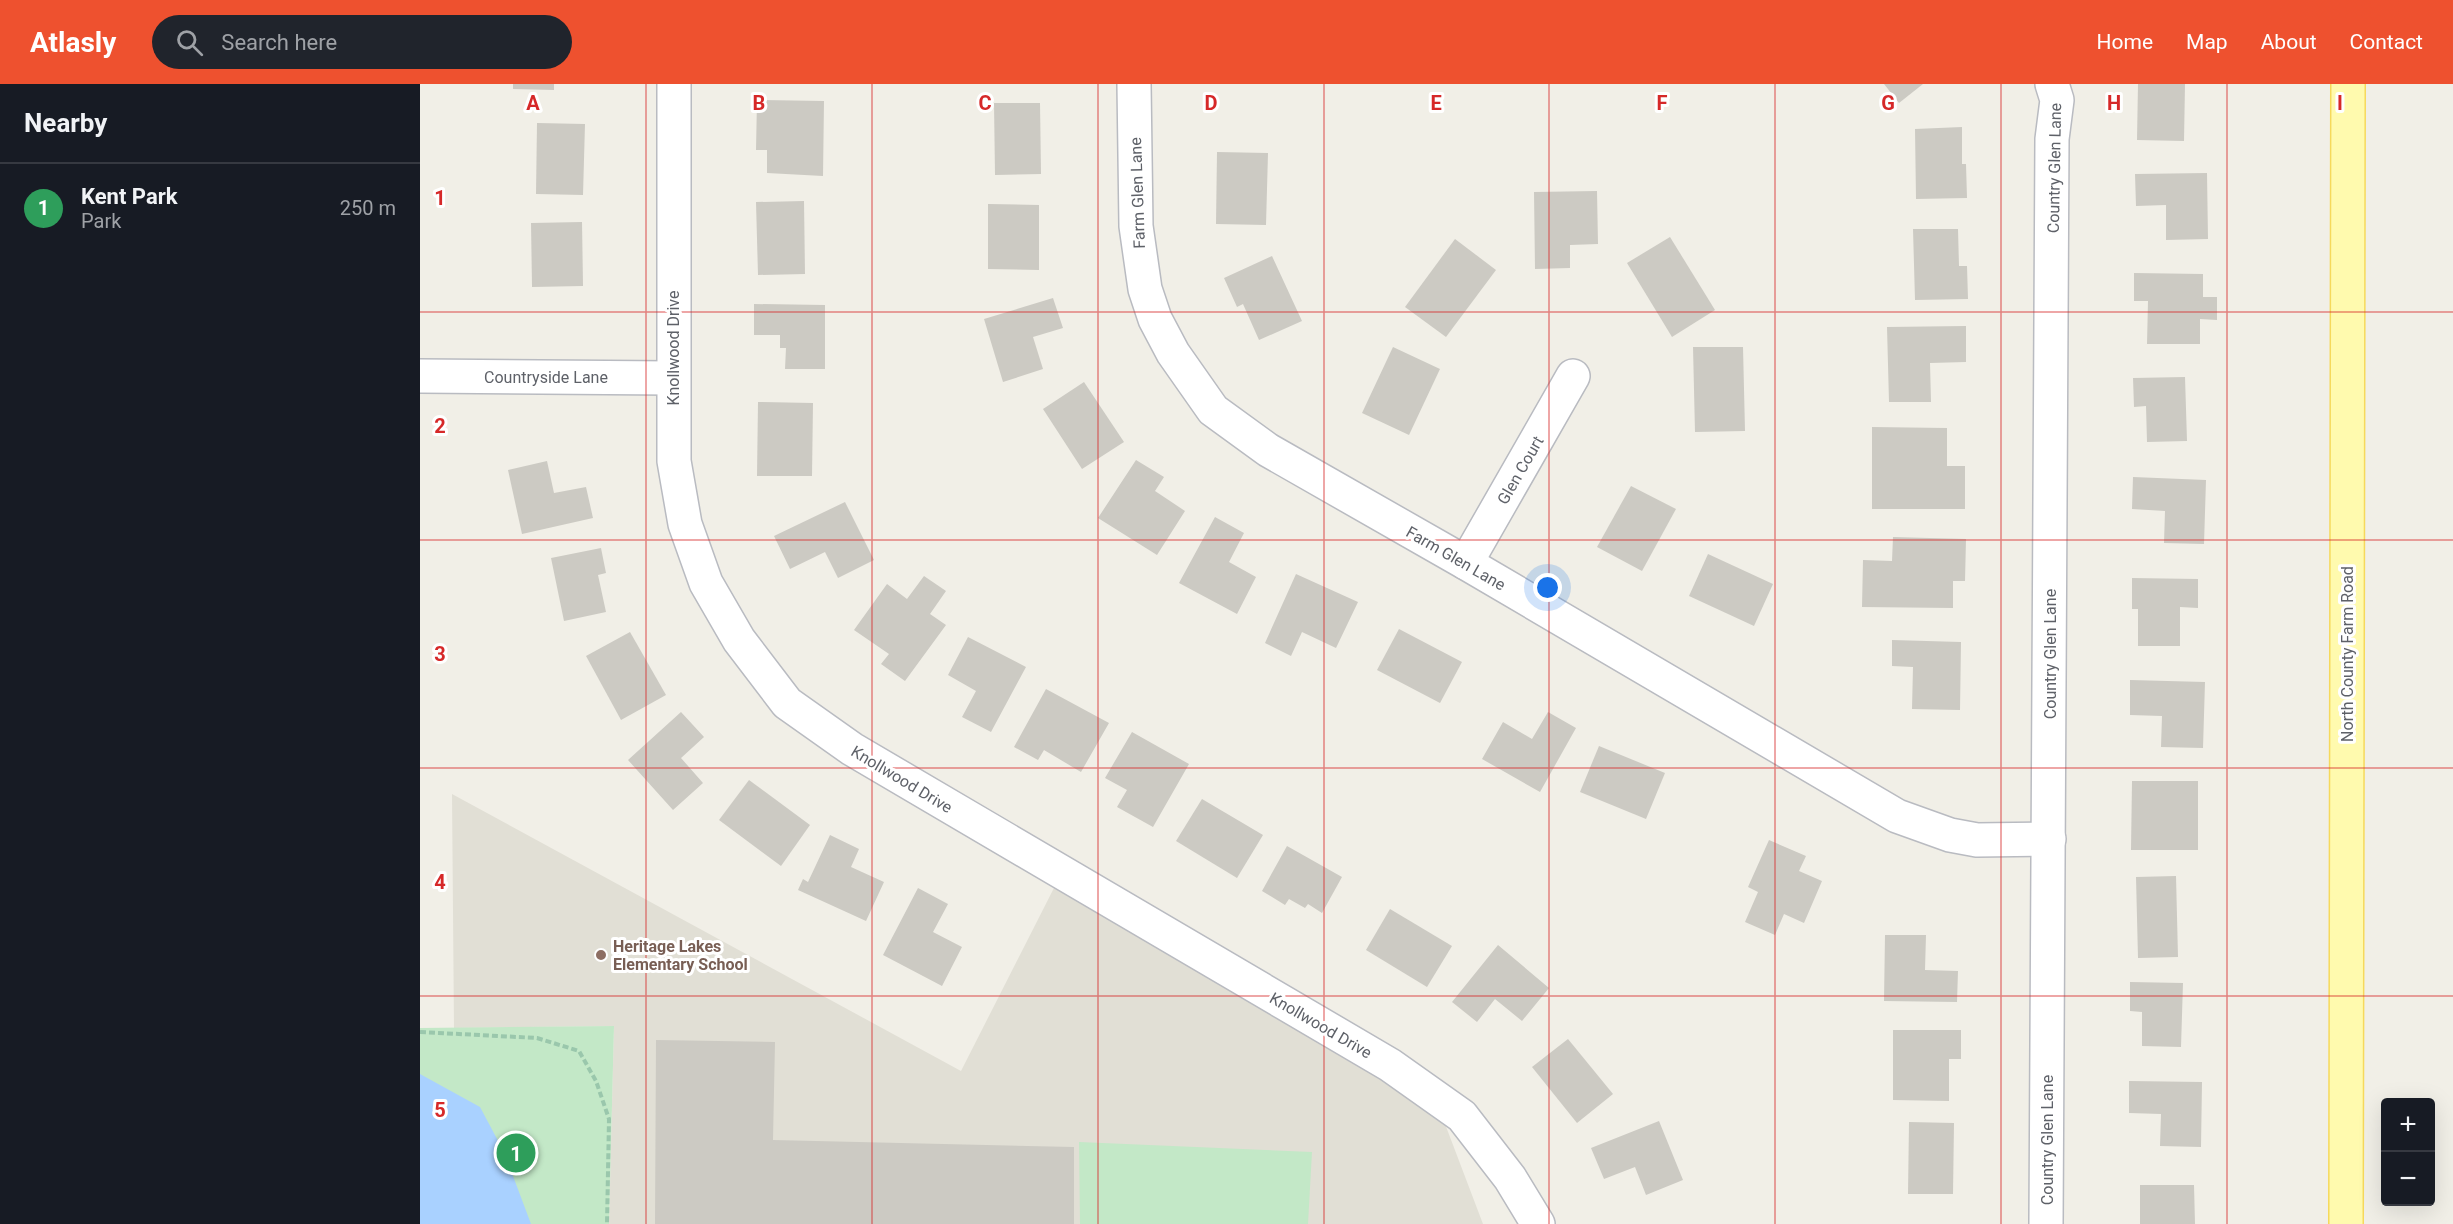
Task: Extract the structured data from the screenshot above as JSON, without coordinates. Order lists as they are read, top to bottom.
{
  "streets": {
    "main road": ["North County Farm Road"],
    "street": [
      "Country Glen Lane",
      "Farm Glen Lane",
      "Knollwood Drive",
      "Countryside Lane",
      "Glen Court"
    ]
  },
  "crossings": [
    ["Country Glen Lane", "Farm Glen Lane"],
    ["Farm Glen Lane", "Glen Court"],
    ["Knollwood Drive", "Countryside Lane"]
  ],
  "places": ["Heritage Lakes Elementary School"],
  "page": {
    "header": "Atlasly",
    "search": "Search here",
    "nav": [
      "Home",
      "Map",
      "About",
      "Contact"
    ],
    "heading": "Nearby",
    "list": [
      {
        "mark": "1",
        "name": "Kent Park",
        "note": "Park",
        "value": "250 m"
      }
    ],
    "map_buttons": ["+", "−"],
    "pins": "1"
  },
  "grid": {
    "columns": [
      "A",
      "B",
      "C",
      "D",
      "E",
      "F",
      "G",
      "H",
      "I"
    ],
    "rows": [
      "1",
      "2",
      "3",
      "4",
      "5"
    ]
  }
}
